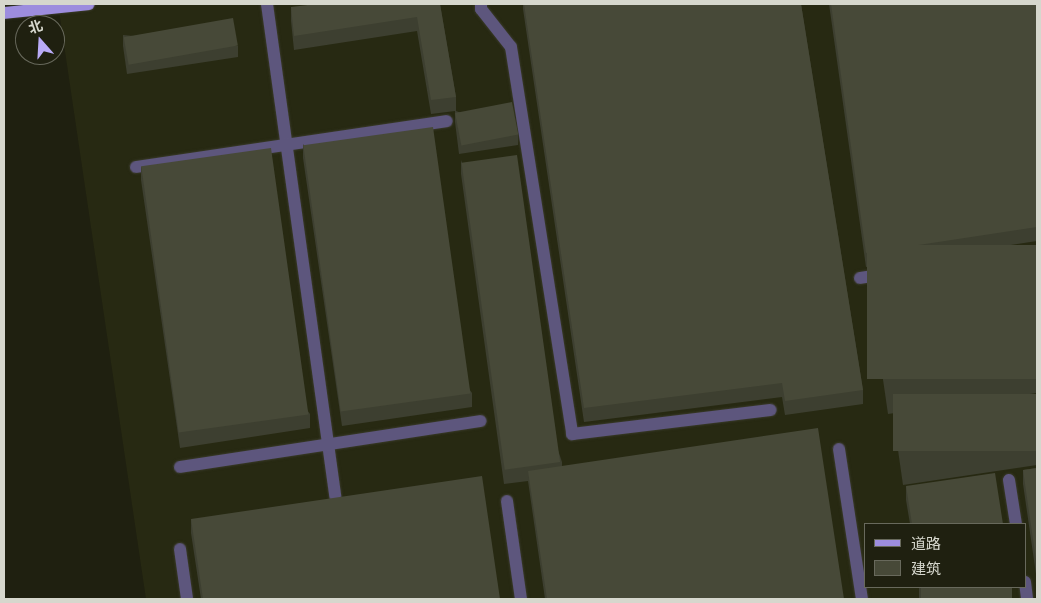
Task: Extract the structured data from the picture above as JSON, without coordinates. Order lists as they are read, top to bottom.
{
  "legend": ["道路", "建筑"],
  "north": "top"
}
